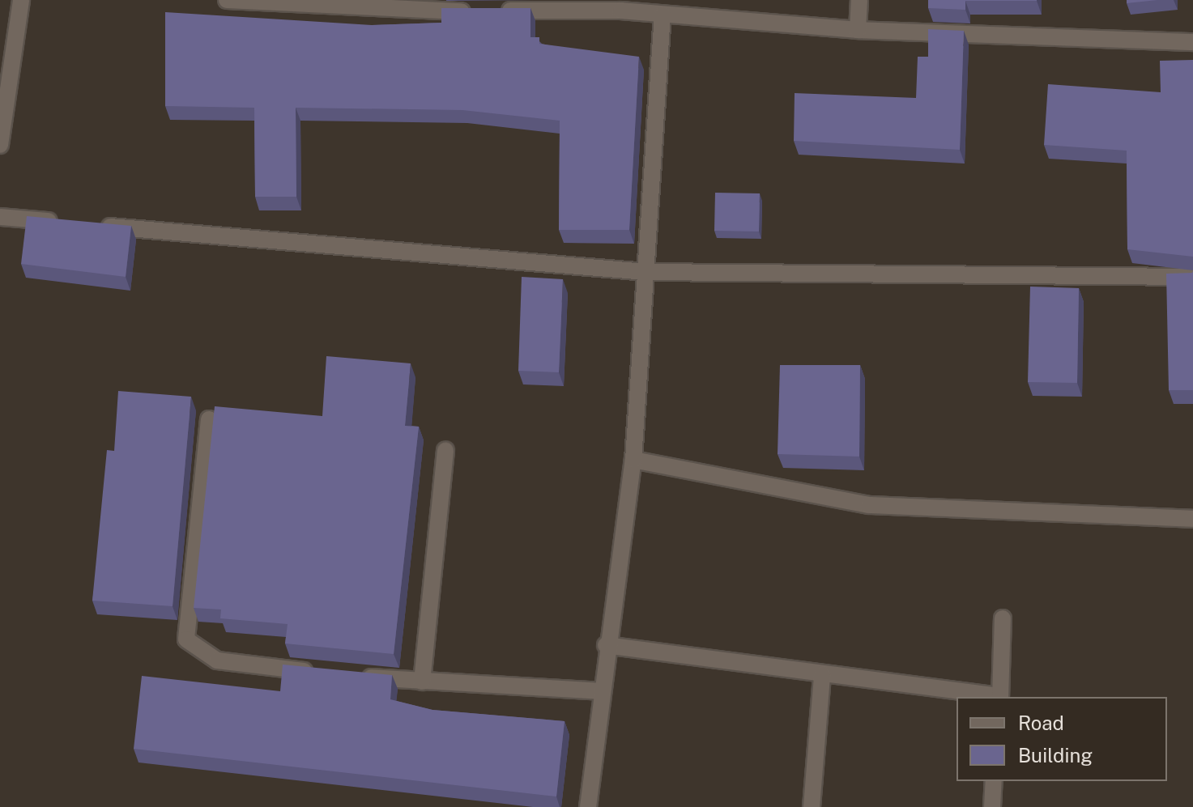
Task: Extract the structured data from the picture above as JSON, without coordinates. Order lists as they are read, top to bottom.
{
  "legend": ["Road", "Building"]
}
